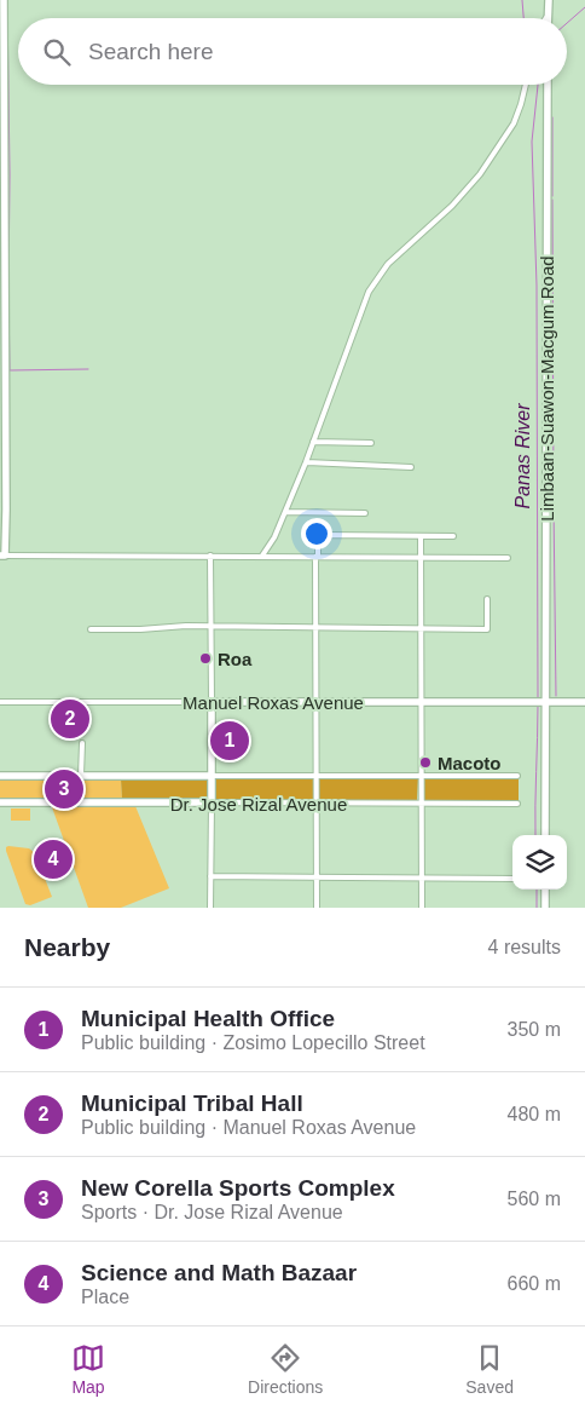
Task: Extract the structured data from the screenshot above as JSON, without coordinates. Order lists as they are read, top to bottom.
{
  "streets": {
    "street": ["Limbaan-Suawon-Macgum Road", "Manuel Roxas Avenue", "Dr. Jose Rizal Avenue"]
  },
  "crossings": [
    ["Limbaan-Suawon-Macgum Road", "Manuel Roxas Avenue"]
  ],
  "water": ["Panas River"],
  "places": ["Roa", "Macoto"],
  "page": {
    "search": "Search here",
    "pins": [
      "2",
      "1",
      "3",
      "4"
    ],
    "heading": ["Nearby", "4 results"],
    "list": [
      {
        "mark": "1",
        "name": "Municipal Health Office",
        "note": "Public building · Zosimo Lopecillo Street",
        "value": "350 m"
      },
      {
        "mark": "2",
        "name": "Municipal Tribal Hall",
        "note": "Public building · Manuel Roxas Avenue",
        "value": "480 m"
      },
      {
        "mark": "3",
        "name": "New Corella Sports Complex",
        "note": "Sports · Dr. Jose Rizal Avenue",
        "value": "560 m"
      },
      {
        "mark": "4",
        "name": "Science and Math Bazaar",
        "note": "Place",
        "value": "660 m"
      }
    ],
    "nav": ["Map", "Directions", "Saved"]
  }
}
